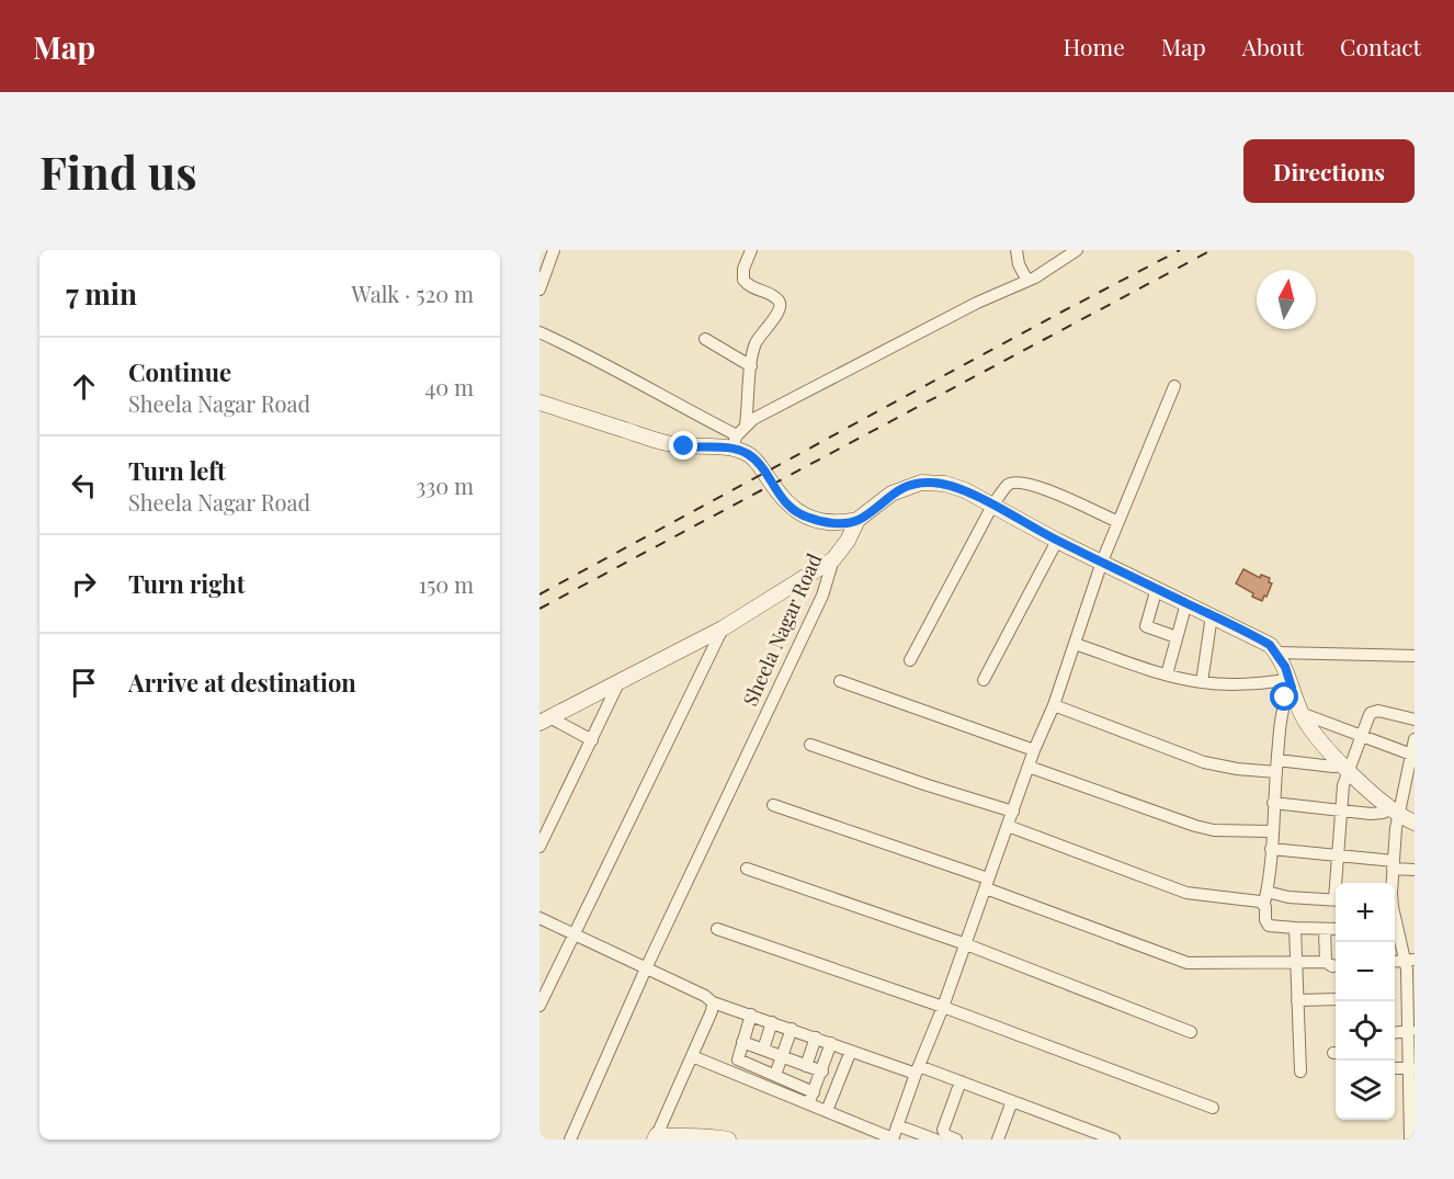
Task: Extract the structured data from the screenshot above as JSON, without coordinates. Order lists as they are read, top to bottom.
{
  "streets": {
    "main road": ["Sheela Nagar Road"]
  },
  "north": "top",
  "page": {
    "header": "Map",
    "nav": [
      "Home",
      "Map",
      "About",
      "Contact"
    ],
    "buttons": "Directions",
    "title": "Find us",
    "heading": ["7 min", "Walk · 520 m"],
    "list": [
      ["Continue", "Sheela Nagar Road", "40 m"],
      ["Turn left", "Sheela Nagar Road", "330 m"],
      ["Turn right", "150 m"],
      "Arrive at destination"
    ],
    "map_buttons": ["+", "−"]
  }
}
